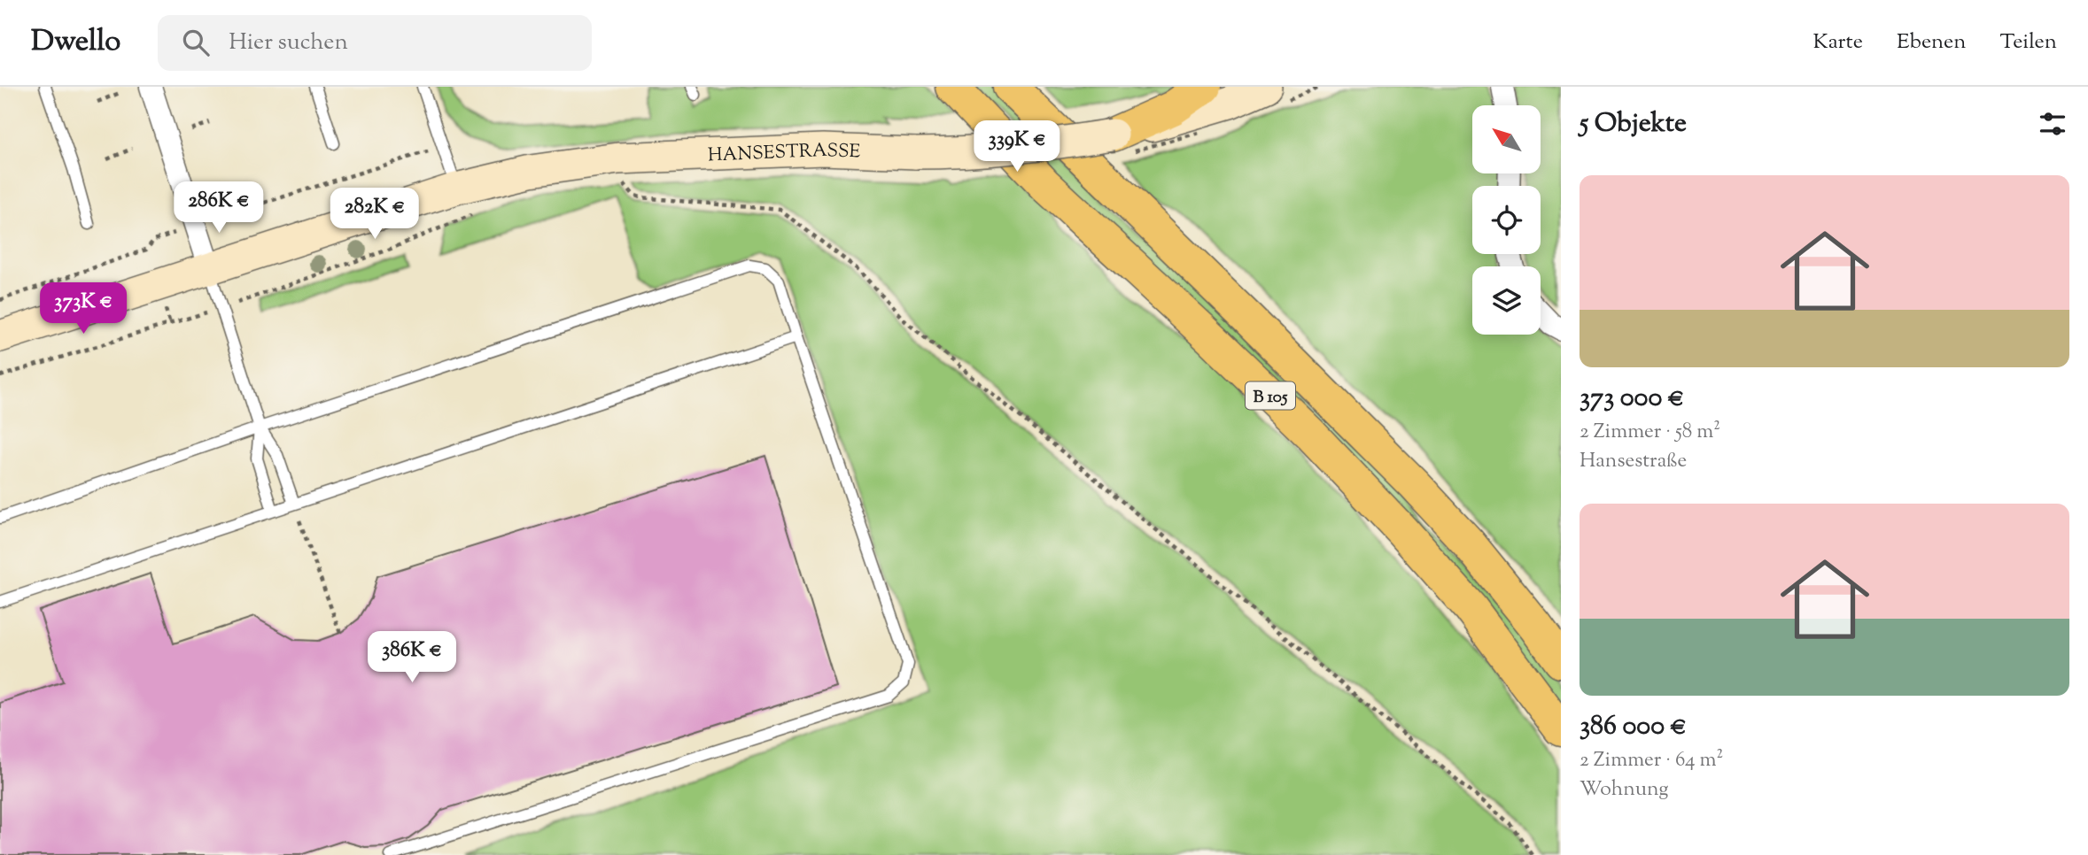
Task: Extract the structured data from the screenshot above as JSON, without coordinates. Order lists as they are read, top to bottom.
{
  "streets": {
    "highway": ["B 105"],
    "street": ["HANSESTRASSE"]
  },
  "north": "top left",
  "page": {
    "header": "Dwello",
    "search": "Hier suchen",
    "nav": ["Karte", "Ebenen", "Teilen"],
    "heading": "5 Objekte",
    "price": [
      "339K €",
      "286K €",
      "282K €",
      "373K €",
      "386K €"
    ],
    "list": [
      {
        "name": "373 000 €",
        "note": "2 Zimmer · 58 m² · Hansestraße"
      },
      {
        "name": "386 000 €",
        "note": "2 Zimmer · 64 m² · Wohnung"
      }
    ]
  }
}
